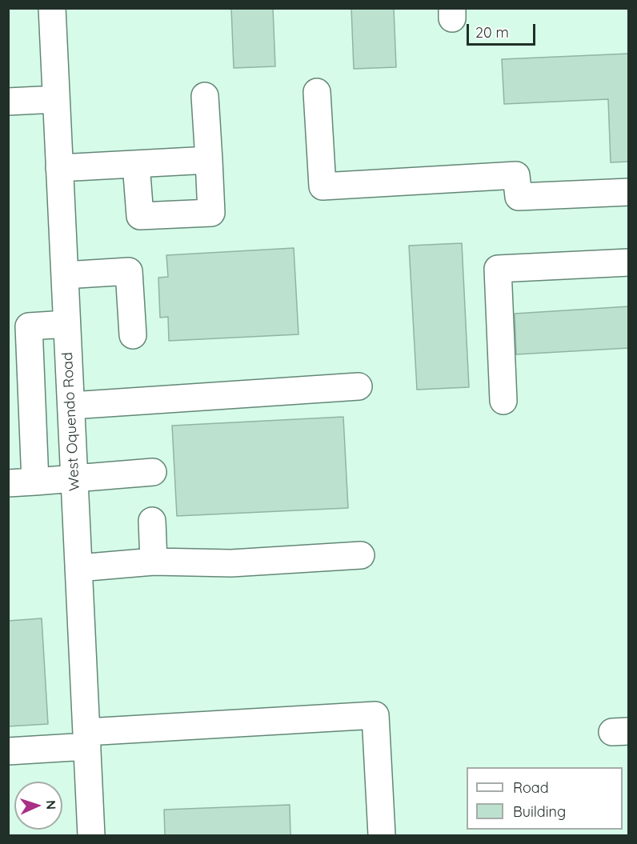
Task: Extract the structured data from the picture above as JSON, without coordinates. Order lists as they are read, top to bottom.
{
  "streets": {
    "street": ["West Oquendo Road"]
  },
  "legend": ["Road", "Building"],
  "scale_bar": "20 m",
  "north": "right"
}
